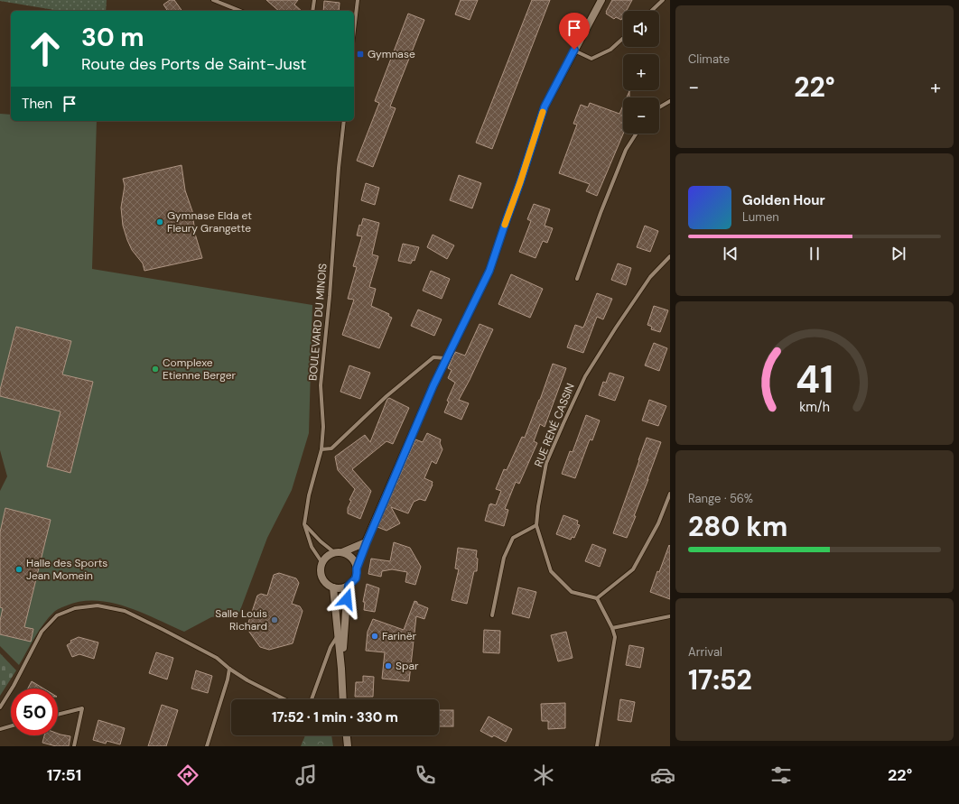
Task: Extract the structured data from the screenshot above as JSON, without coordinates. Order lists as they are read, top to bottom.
{
  "streets": {
    "street": ["BOULEVARD DU MINOIS", "RUE RENÉ CASSIN"]
  },
  "places": {
    "transit": ["Gymnase"],
    "other": [
      "Gymnase Elda et Fleury Grangette",
      "Complexe Etienne Berger",
      "Halle des Sports Jean Momein",
      "Salle Louis Richard",
      "Farinër",
      "Spar"
    ]
  },
  "page": {
    "tile": [
      "Climate",
      ["Range · 56%", "280 km"],
      ["Arrival", "17:52"]
    ],
    "map_buttons": ["+", "−"],
    "turn": ["30 m", "Route des Ports de Saint-Just"],
    "heat": ["−", "22°", "+"],
    "then": "Then",
    "song": ["Golden Hour", "Lumen"],
    "limit": "50",
    "trip": "17:52 · 1 min · 330 m",
    "tabs": ["17:51", "22°"],
    "gauge": ["41", "km/h"]
  }
}
